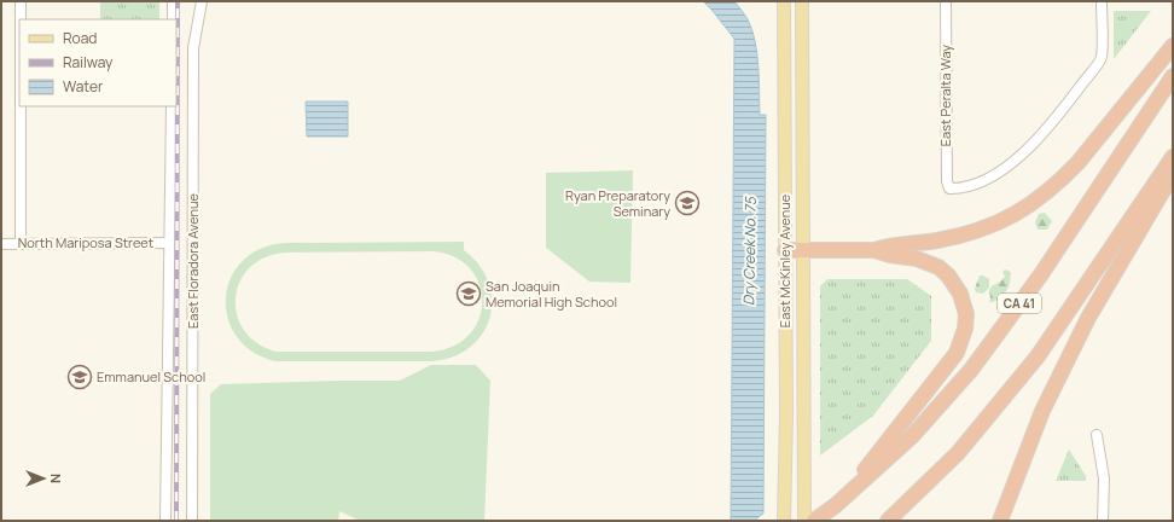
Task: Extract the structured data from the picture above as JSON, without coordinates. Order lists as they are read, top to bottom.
{
  "streets": {
    "highway": ["CA 41"],
    "main road": ["East McKinley Avenue"],
    "street": ["East Peralta Way", "North Mariposa Street", "East Floradora Avenue"]
  },
  "crossings": [
    ["North Mariposa Street", "East Floradora Avenue"]
  ],
  "water": ["Dry Creek No. 75"],
  "places": {
    "school or university": ["Ryan Preparatory Seminary", "San Joaquin Memorial High School", "Emmanuel School"]
  },
  "legend": ["Road", "Railway", "Water"],
  "north": "right"
}
